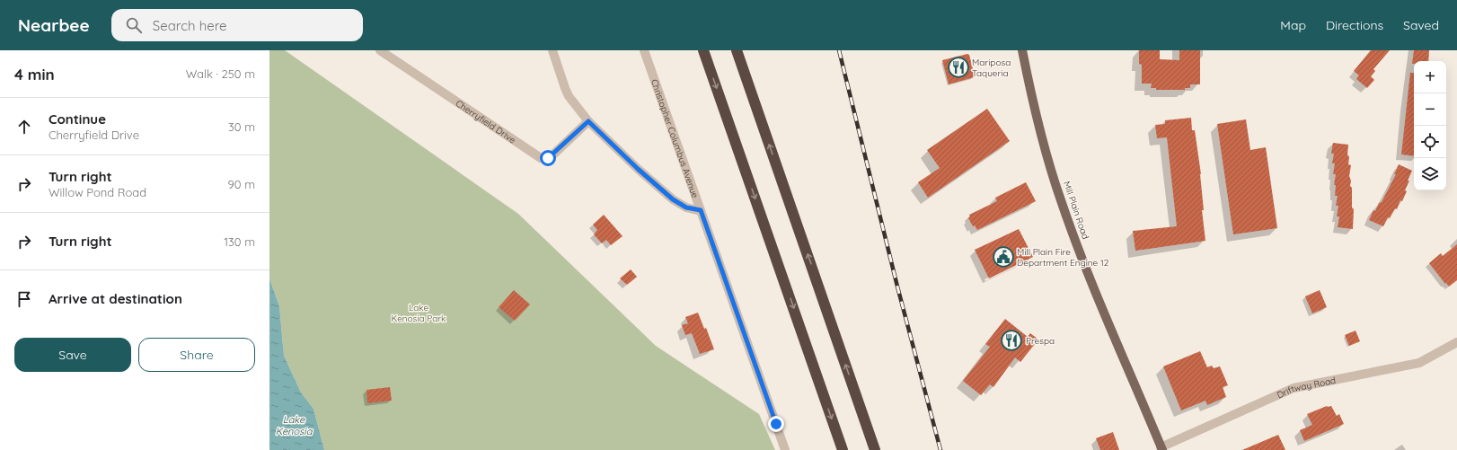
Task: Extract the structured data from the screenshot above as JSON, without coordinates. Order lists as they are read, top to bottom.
{
  "streets": {
    "main road": ["Mill Plain Road"],
    "street": ["Cherryfield Drive", "Christopher Columbus Avenue", "Driftway Road"]
  },
  "crossings": [
    ["Mill Plain Road", "Driftway Road"]
  ],
  "water": ["Lake Kenosia"],
  "parks": ["Lake Kenosia Park"],
  "places": {
    "restaurant": ["Mariposa Taqueria", "Prespa"],
    "public building": ["Mill Plain Fire Department Engine 12"]
  },
  "page": {
    "header": "Nearbee",
    "search": "Search here",
    "nav": ["Map", "Directions", "Saved"],
    "heading": ["4 min", "Walk · 250 m"],
    "map_buttons": ["+", "−"],
    "list": [
      ["Continue", "Cherryfield Drive", "30 m"],
      ["Turn right", "Willow Pond Road", "90 m"],
      ["Turn right", "130 m"],
      "Arrive at destination"
    ],
    "buttons": ["Save", "Share"]
  }
}
